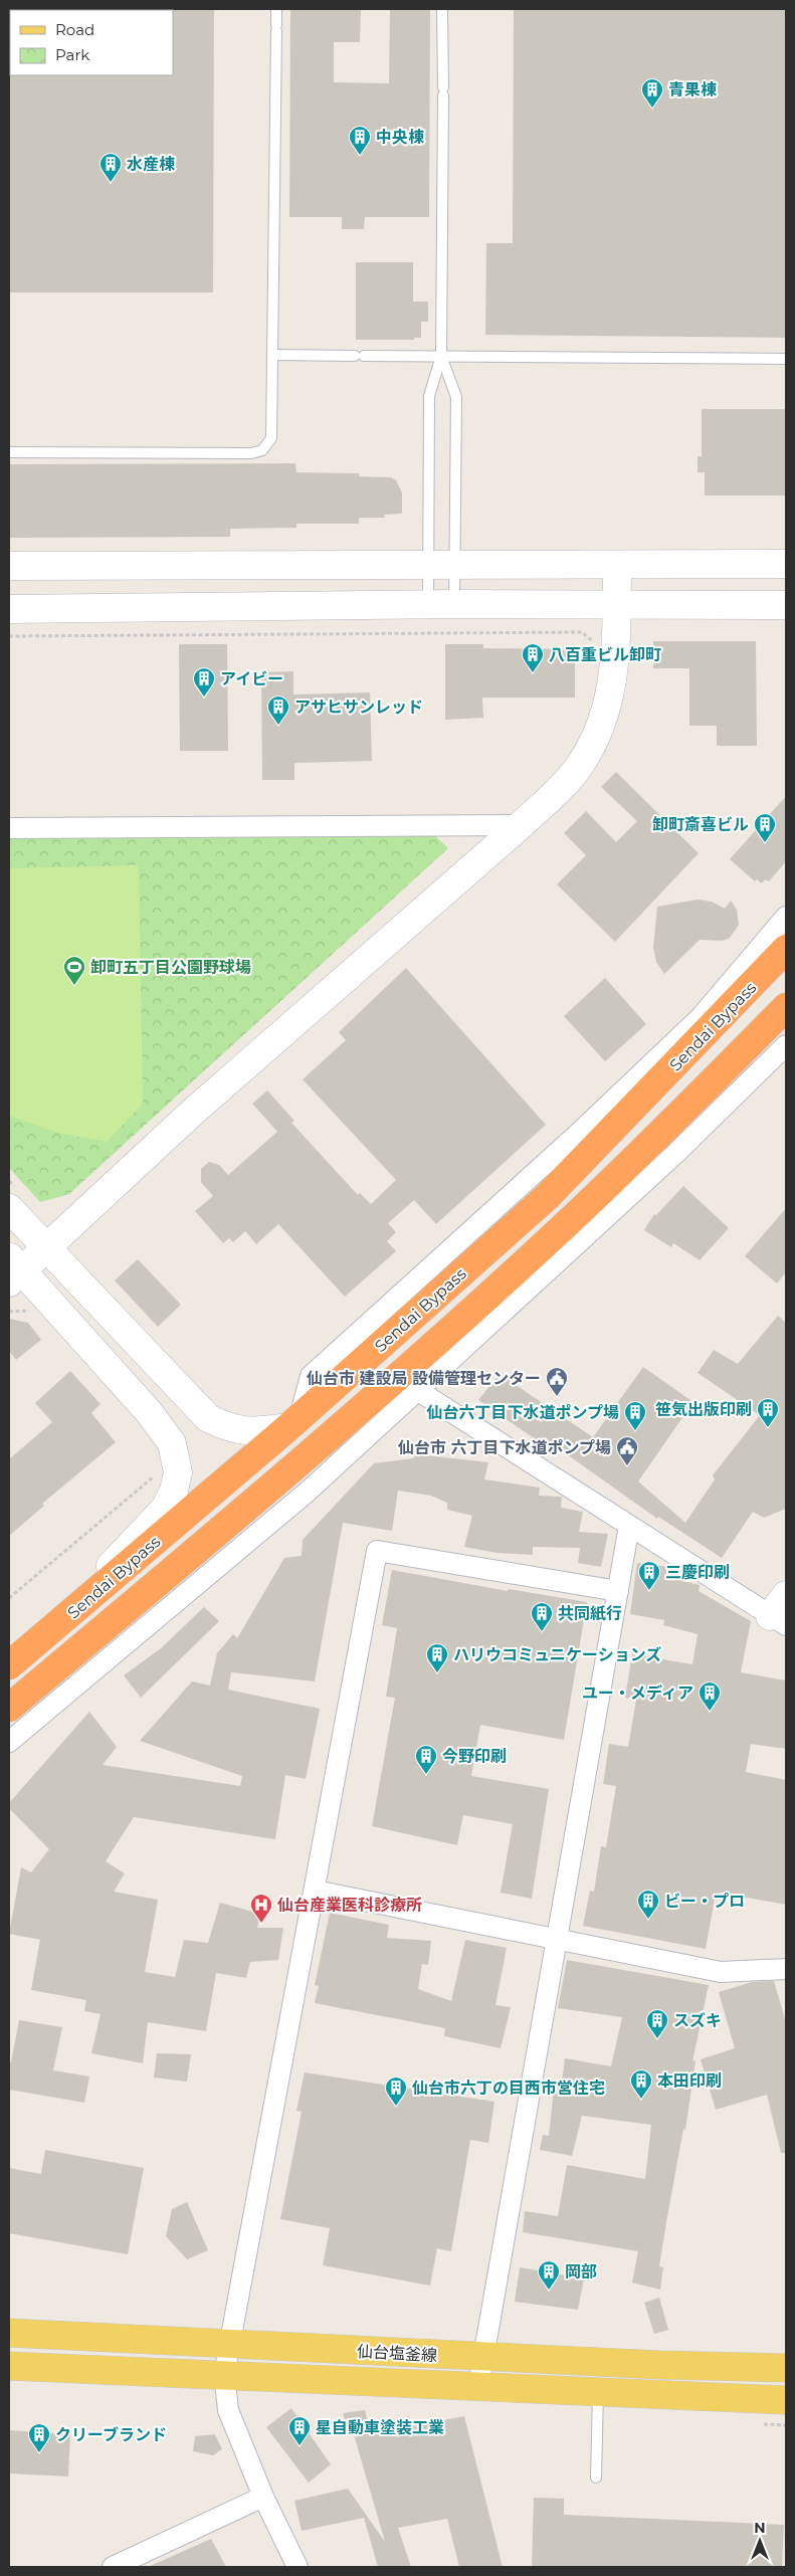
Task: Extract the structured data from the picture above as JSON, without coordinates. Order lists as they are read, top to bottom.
{
  "streets": {
    "highway": ["Sendai Bypass"],
    "main road": ["仙台塩釜線"]
  },
  "places": {
    "building": [
      "青果棟",
      "中央棟",
      "水産棟",
      "八百重ビル卸町",
      "アイビー",
      "アサヒサンレッド",
      "卸町斎喜ビル",
      "笹気出版印刷",
      "仙台六丁目下水道ポンプ場",
      "三慶印刷",
      "共同紙行",
      "ハリウコミュニケーションズ",
      "ユー・メディア",
      "今野印刷",
      "ビー・プロ",
      "スズキ",
      "本田印刷",
      "仙台市六丁の目西市営住宅",
      "岡部",
      "星自動車塗装工業",
      "クリーブランド"
    ],
    "sports": ["卸町五丁目公園野球場"],
    "public building": ["仙台市 建設局 設備管理センター", "仙台市 六丁目下水道ポンプ場"],
    "hospital": ["仙台産業医科診療所"]
  },
  "legend": ["Road", "Park"],
  "north": "top"
}
